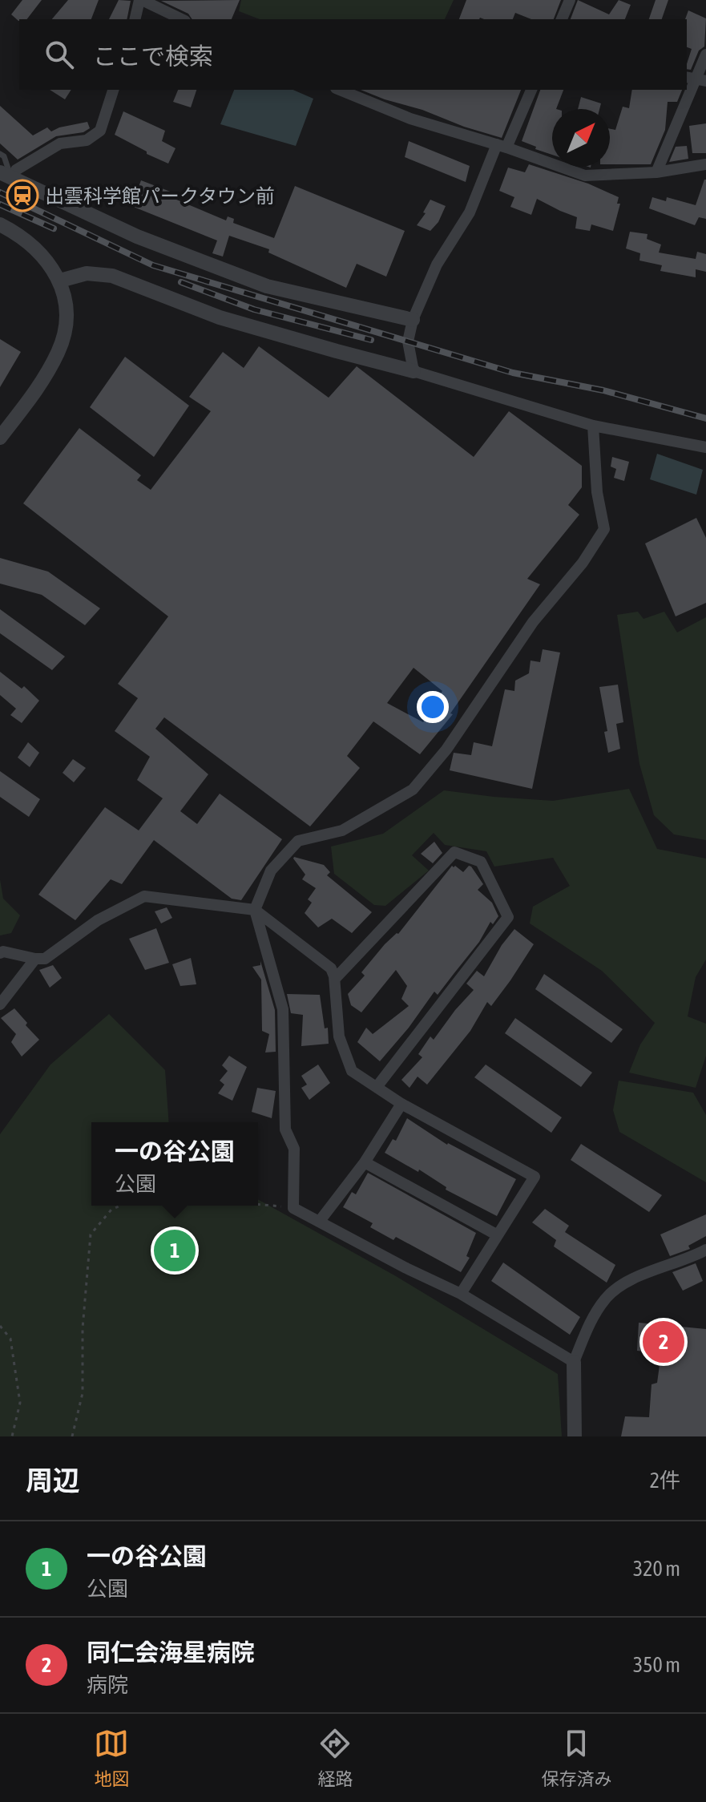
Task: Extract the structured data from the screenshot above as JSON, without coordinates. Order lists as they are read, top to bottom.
{
  "places": {
    "station": ["出雲科学館パークタウン前"]
  },
  "north": "top right",
  "page": {
    "search": "ここで検索",
    "popup": ["一の谷公園", "公園"],
    "pins": ["1", "2"],
    "heading": ["周辺", "2件"],
    "list": [
      {
        "mark": "1",
        "name": "一の谷公園",
        "note": "公園",
        "value": "320 m"
      },
      {
        "mark": "2",
        "name": "同仁会海星病院",
        "note": "病院",
        "value": "350 m"
      }
    ],
    "nav": ["地図", "経路", "保存済み"]
  }
}
